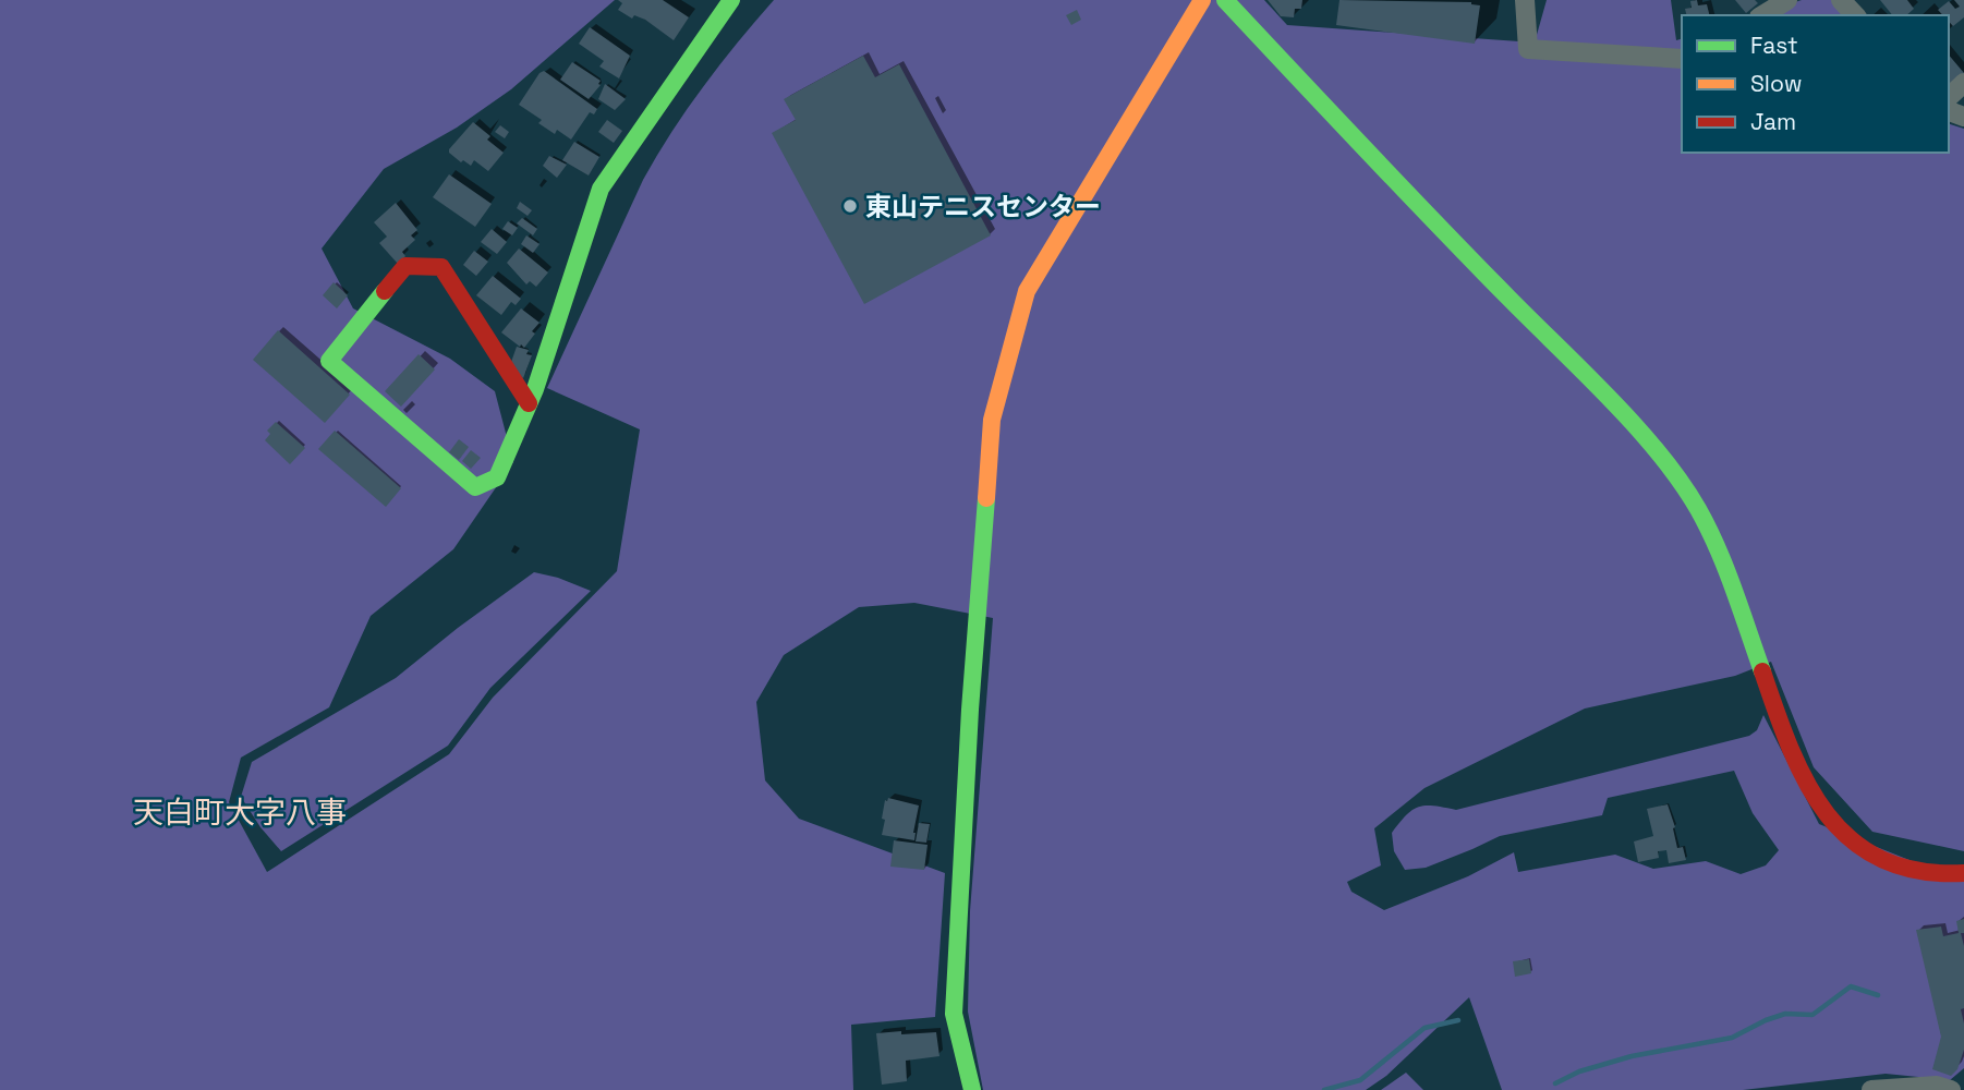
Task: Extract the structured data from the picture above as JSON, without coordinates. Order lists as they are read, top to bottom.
{
  "districts": ["天白町大字八事"],
  "places": ["東山テニスセンター"],
  "legend": ["Fast", "Slow", "Jam"]
}
